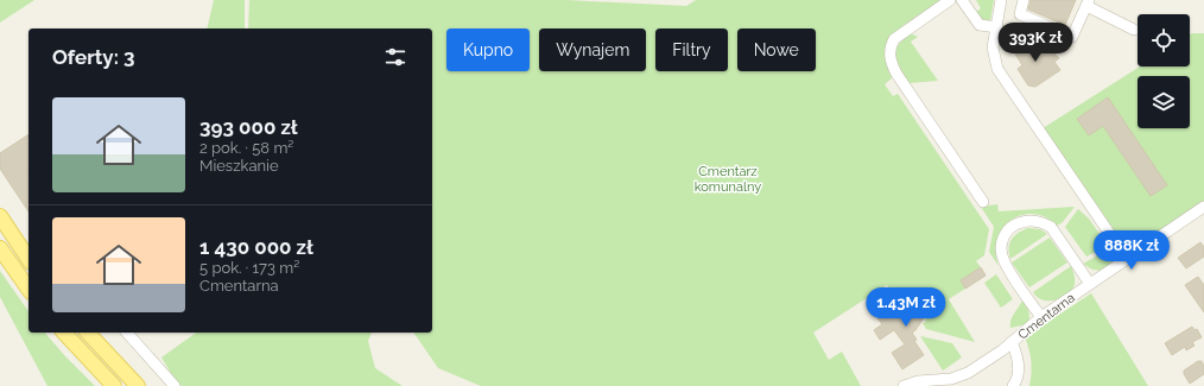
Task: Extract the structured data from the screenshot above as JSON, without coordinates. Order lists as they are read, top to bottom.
{
  "streets": {
    "street": ["Cmentarna"]
  },
  "parks": ["Cmentarz komunalny"],
  "page": {
    "price": ["393K zł", "888K zł", "1.43M zł"],
    "chip": [
      "Kupno",
      "Wynajem",
      "Filtry",
      "Nowe"
    ],
    "heading": "Oferty: 3",
    "list": [
      {
        "name": "393 000 zł",
        "note": "2 pok. · 58 m² · Mieszkanie"
      },
      {
        "name": "1 430 000 zł",
        "note": "5 pok. · 173 m² · Cmentarna"
      }
    ]
  }
}
